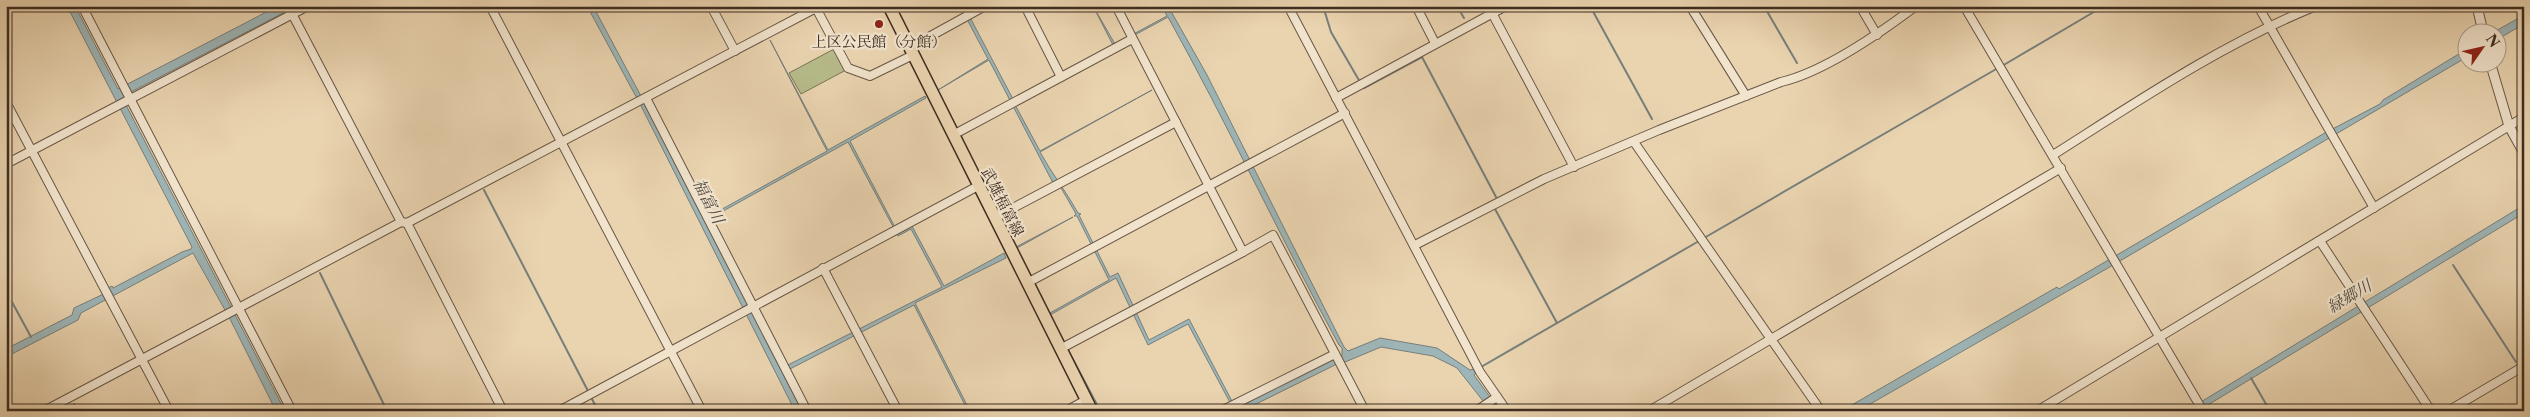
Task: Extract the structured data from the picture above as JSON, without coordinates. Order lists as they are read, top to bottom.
{
  "streets": {
    "main road": ["武雄福富線"]
  },
  "water": ["福富川", "緑郷川"],
  "places": ["上区公民館（分館）"],
  "north": "top right"
}
